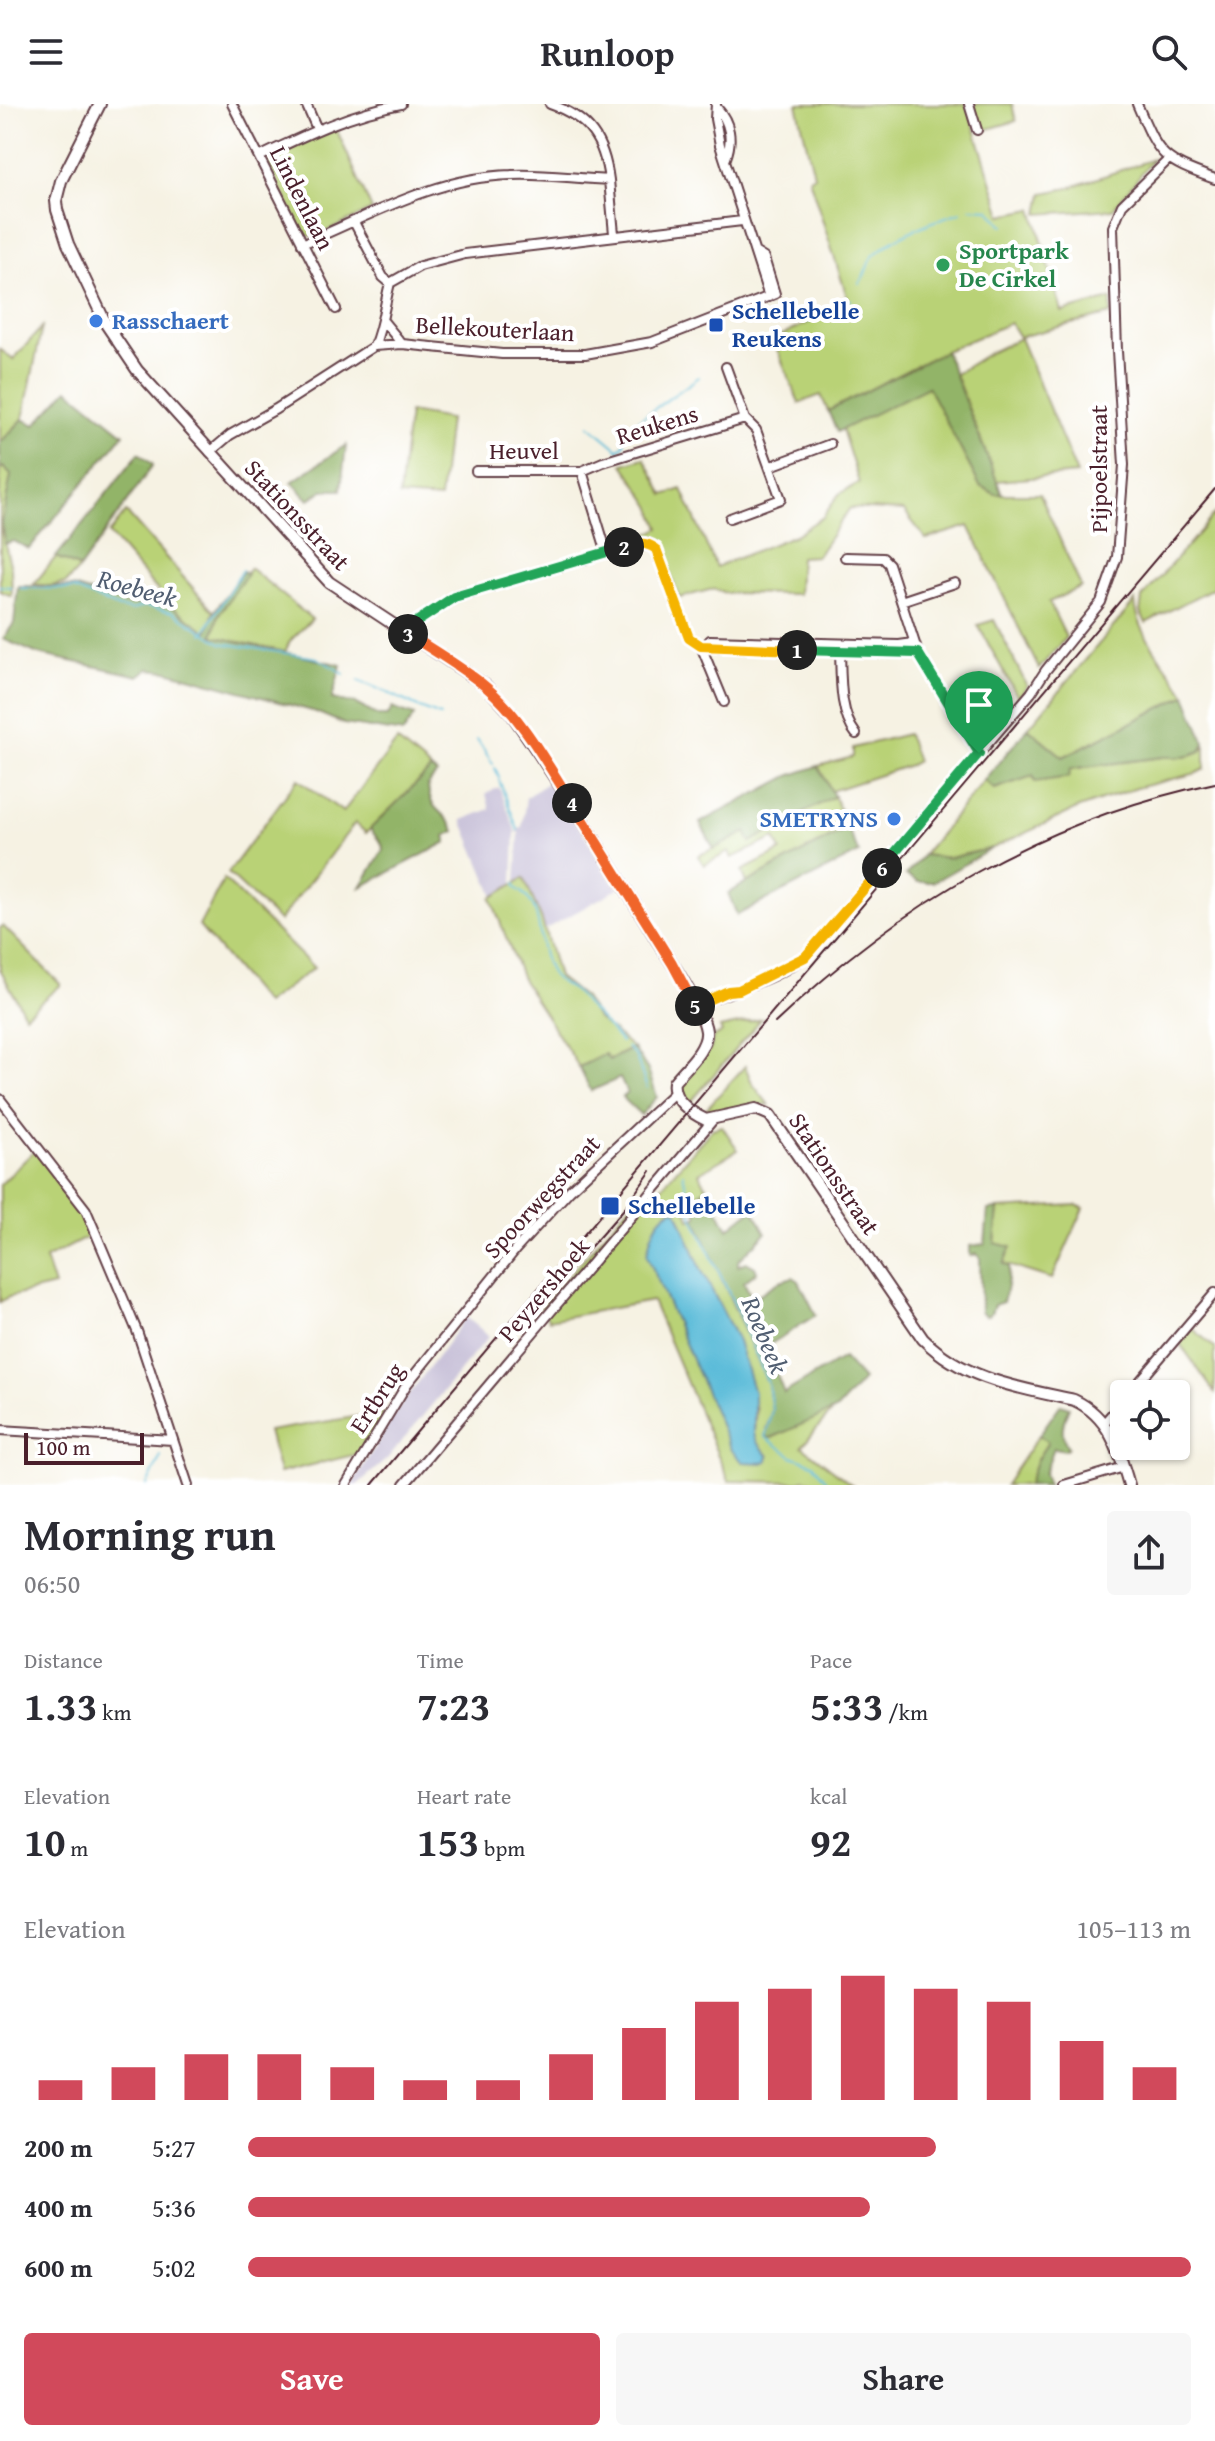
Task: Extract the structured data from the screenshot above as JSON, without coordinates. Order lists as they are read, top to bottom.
{
  "streets": {
    "street": [
      "Lindenlaan",
      "Bellekouterlaan",
      "Reukens",
      "Heuvel",
      "Pijpoelstraat",
      "Stationsstraat",
      "Spoorwegstraat",
      "Peyzershoek",
      "Ertbrug"
    ]
  },
  "crossings": [
    ["Bellekouterlaan", "Stationsstraat"],
    ["Reukens", "Heuvel"],
    ["Stationsstraat", "Spoorwegstraat"],
    ["Stationsstraat", "Peyzershoek"],
    ["Spoorwegstraat", "Ertbrug"]
  ],
  "water": ["Roebeek"],
  "places": {
    "other": ["Sportpark De Cirkel", "Rasschaert", "SMETRYNS"],
    "transit": ["Schellebelle Reukens", "Schellebelle"]
  },
  "scale_bar": "100 m",
  "page": {
    "header": "Runloop",
    "pins": [
      "2",
      "3",
      "1",
      "4",
      "6",
      "5"
    ],
    "scale": "100 m",
    "heading": ["Morning run", "06:50"],
    "stats": [
      ["Distance", "1.33 km"],
      ["Time", "7:23"],
      ["Pace", "5:33 /km"],
      ["Elevation", "10 m"],
      ["Heart rate", "153 bpm"],
      ["kcal", "92"]
    ],
    "chart": ["Elevation", "105–113 m"],
    "list": [
      {
        "name": "200 m",
        "note": "5:27"
      },
      {
        "name": "400 m",
        "note": "5:36"
      },
      {
        "name": "600 m",
        "note": "5:02"
      }
    ],
    "buttons": ["Save", "Share"]
  }
}
